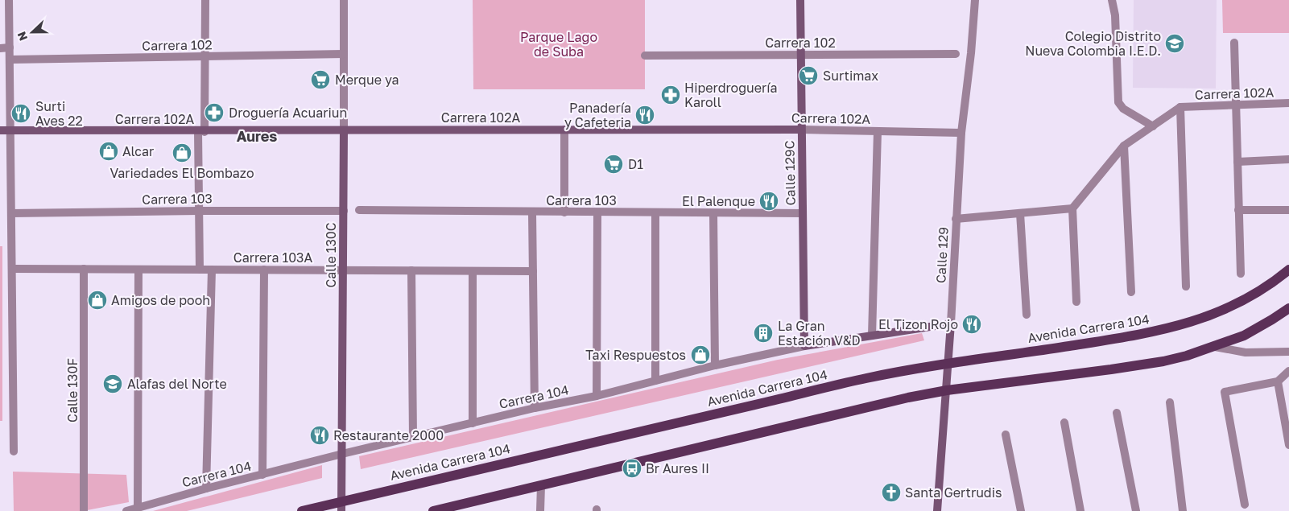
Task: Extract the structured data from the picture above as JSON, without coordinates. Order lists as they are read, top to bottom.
{
  "streets": {
    "main road": ["Avenida Carrera 104"],
    "street": [
      "Carrera 102",
      "Carrera 102A",
      "Calle 129C",
      "Carrera 103",
      "Calle 130C",
      "Calle 129",
      "Carrera 103A",
      "Calle 130F",
      "Carrera 104"
    ]
  },
  "crossings": [
    ["Carrera 102", "Calle 129C"],
    ["Carrera 102", "Calle 130C"],
    ["Carrera 102A", "Calle 129C"],
    ["Carrera 102A", "Calle 130C"],
    ["Carrera 102A", "Calle 129"],
    ["Calle 129C", "Carrera 103"],
    ["Calle 129C", "Carrera 104"],
    ["Carrera 103", "Calle 130C"],
    ["Calle 130C", "Carrera 103A"],
    ["Calle 130C", "Avenida Carrera 104"],
    ["Calle 130C", "Carrera 104"],
    ["Calle 129", "Avenida Carrera 104"],
    ["Calle 129", "Carrera 104"],
    ["Carrera 103A", "Calle 130F"]
  ],
  "districts": ["Aures"],
  "parks": ["Parque Lago de Suba"],
  "places": {
    "school or university": ["Colegio Distrito Nueva Colombia I.E.D.", "Alafas del Norte"],
    "supermarket": ["Surtimax", "Merque ya", "D1"],
    "pharmacy": ["Hiperdroguería Karoll", "Droguería Acuariun"],
    "restaurant": [
      "Surti Aves 22",
      "Panadería y Cafeteria",
      "El Palenque",
      "El Tizon Rojo",
      "Restaurante 2000"
    ],
    "shop": [
      "Alcar",
      "Variedades El Bombazo",
      "Amigos de pooh",
      "Taxi Respuestos"
    ],
    "building": ["La Gran Estación V&D"],
    "bus stop": ["Br Aures II"],
    "church": ["Santa Gertrudis"]
  },
  "north": "left"
}
